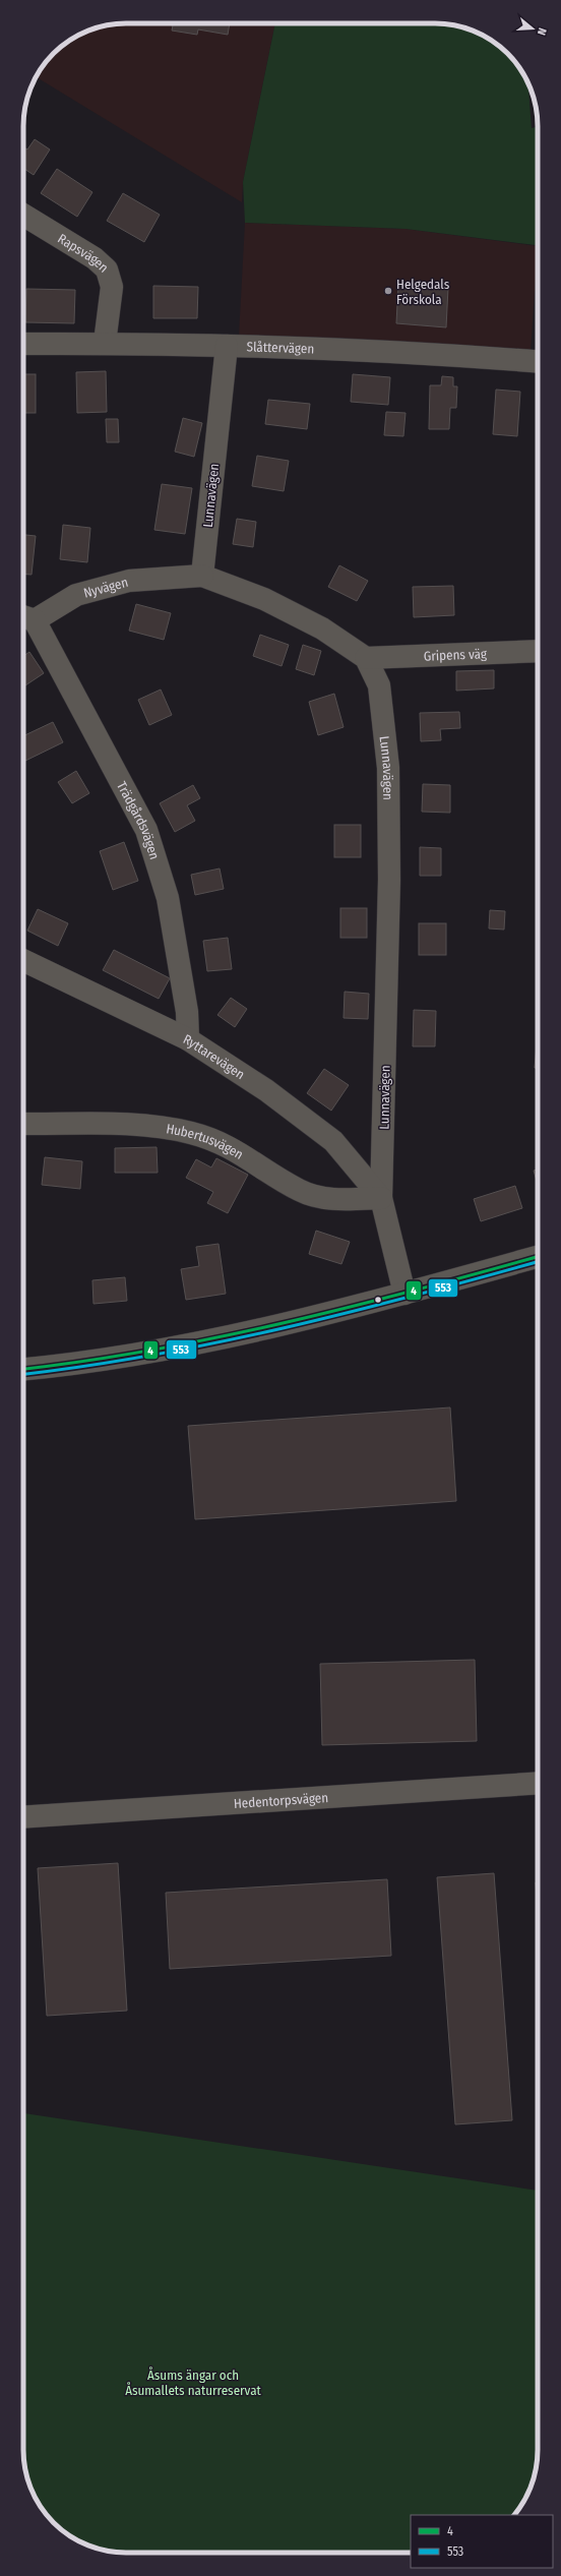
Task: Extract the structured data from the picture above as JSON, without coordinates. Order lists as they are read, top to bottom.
{
  "streets": {
    "street": [
      "Rapsvägen",
      "Slåttervägen",
      "Lunnavägen",
      "Nyvägen",
      "Gripens väg",
      "Trädgårdsvägen",
      "Ryttarevägen",
      "Hubertusvägen",
      "Hedentorpsvägen"
    ]
  },
  "crossings": [
    ["Rapsvägen", "Slåttervägen"],
    ["Slåttervägen", "Lunnavägen"],
    ["Lunnavägen", "Nyvägen"],
    ["Lunnavägen", "Gripens väg"],
    ["Lunnavägen", "Ryttarevägen"],
    ["Lunnavägen", "Hubertusvägen"],
    ["Nyvägen", "Trädgårdsvägen"],
    ["Trädgårdsvägen", "Ryttarevägen"],
    ["Ryttarevägen", "Hubertusvägen"]
  ],
  "parks": ["Åsums ängar och Åsumallets naturreservat"],
  "places": ["Helgedals Förskola"],
  "lines": ["transit line 4", "transit line 553"],
  "legend": ["4", "553"],
  "north": "right"
}
